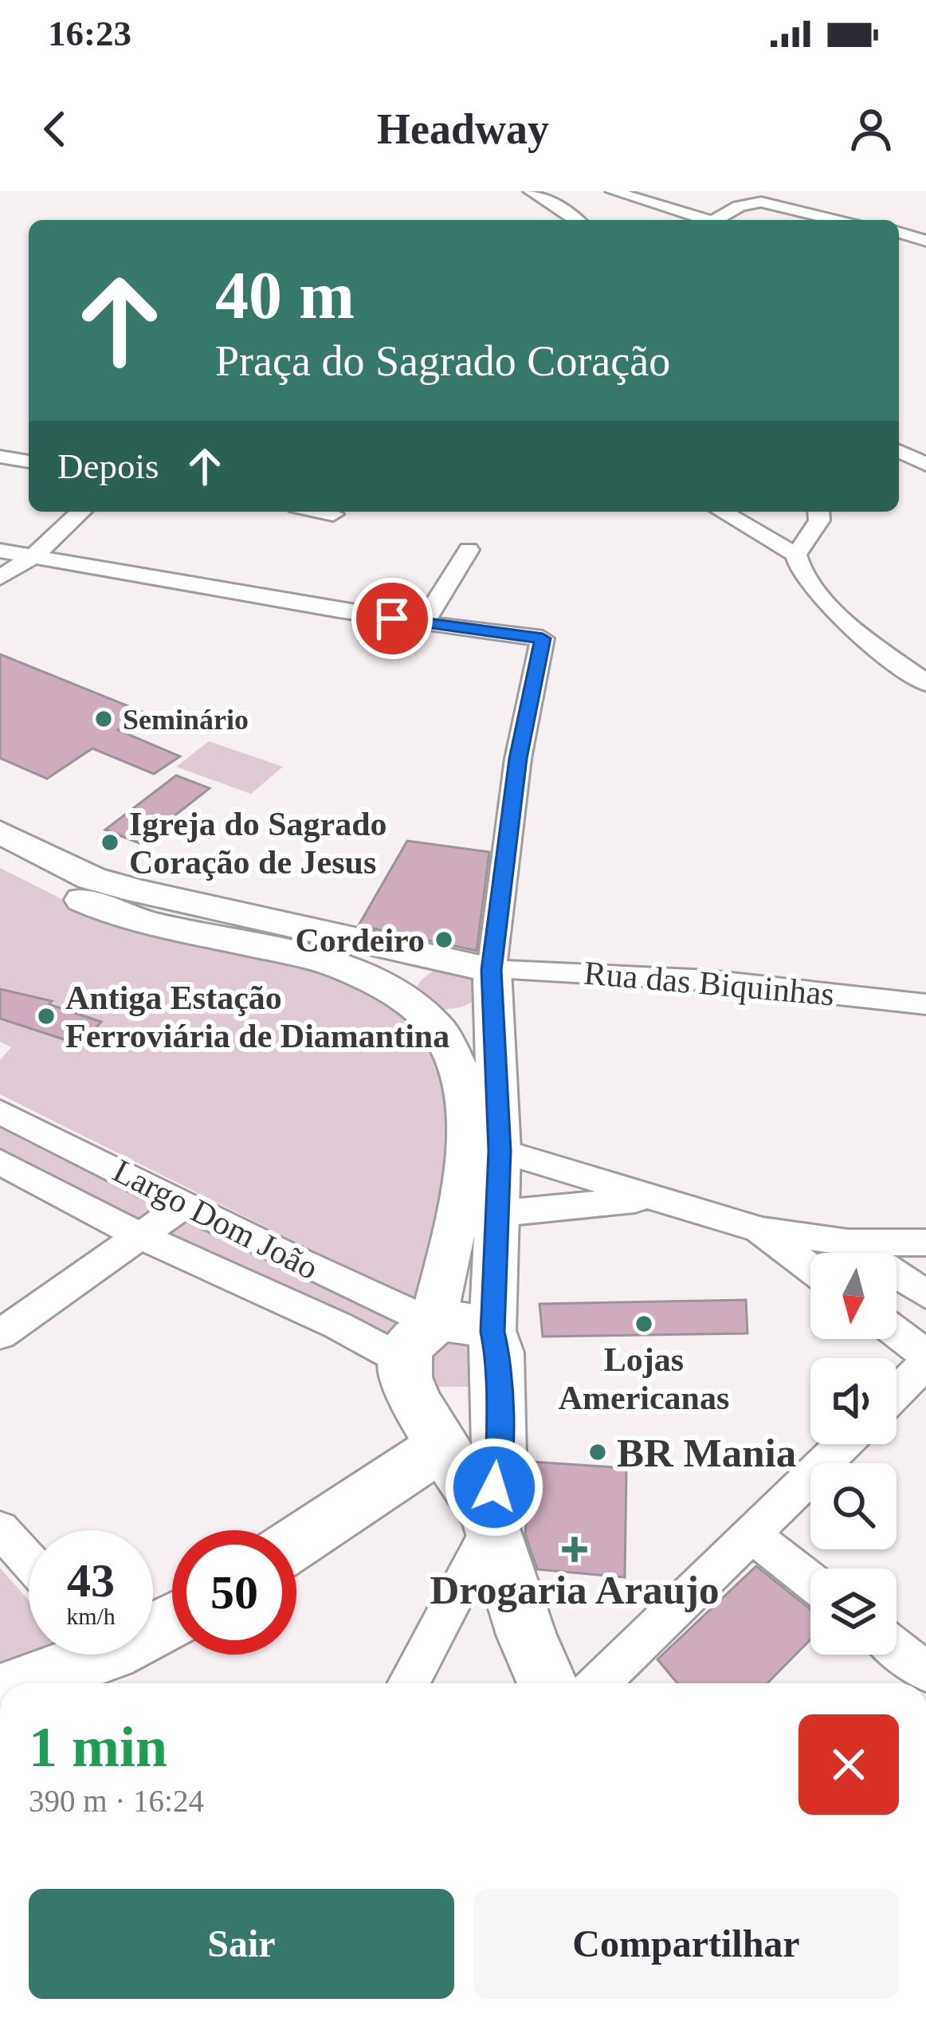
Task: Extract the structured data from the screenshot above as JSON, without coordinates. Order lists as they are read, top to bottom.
{
  "streets": {
    "street": ["Rua das Biquinhas", "Largo Dom João"]
  },
  "places": {
    "other": [
      "Seminário",
      "Igreja do Sagrado Coração de Jesus",
      "Cordeiro",
      "Antiga Estação Ferroviária de Diamantina",
      "Lojas Americanas",
      "BR Mania"
    ],
    "health": ["Drogaria Araujo"]
  },
  "north": "bottom",
  "page": {
    "status": "16:23",
    "header": "Headway",
    "turn": ["40 m", "Praça do Sagrado Coração"],
    "then": "Depois",
    "speed": "43 km/h",
    "limit": "50",
    "heading": ["1 min", "390 m · 16:24"],
    "buttons": ["Sair", "Compartilhar"]
  }
}
